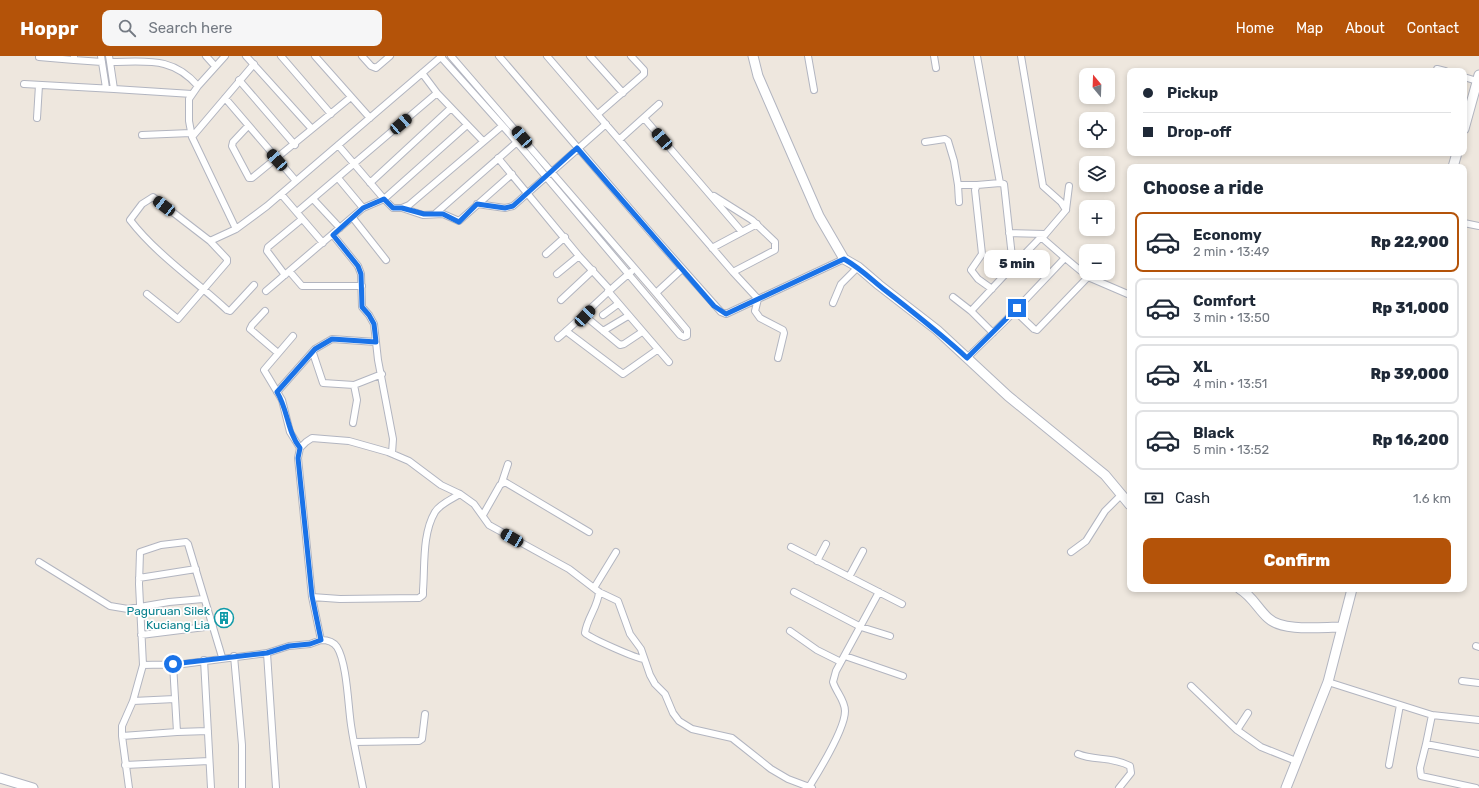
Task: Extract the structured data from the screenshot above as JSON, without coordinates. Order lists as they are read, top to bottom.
{
  "places": {
    "building": ["Paguruan Silek Kuciang Lia"]
  },
  "north": "top",
  "page": {
    "header": "Hoppr",
    "search": "Search here",
    "nav": [
      "Home",
      "Map",
      "About",
      "Contact"
    ],
    "map_buttons": ["+", "−"],
    "banner": ["Pickup", "Drop-off"],
    "heading": "Choose a ride",
    "list": [
      {
        "name": "Economy",
        "note": "2 min · 13:49",
        "value": "Rp 22,900"
      },
      {
        "name": "Comfort",
        "note": "3 min · 13:50",
        "value": "Rp 31,000"
      },
      {
        "name": "XL",
        "note": "4 min · 13:51",
        "value": "Rp 39,000"
      },
      {
        "name": "Black",
        "note": "5 min · 13:52",
        "value": "Rp 16,200"
      }
    ],
    "bubble": "5 min",
    "pay": ["Cash", "1.6 km"],
    "buttons": "Confirm"
  }
}
